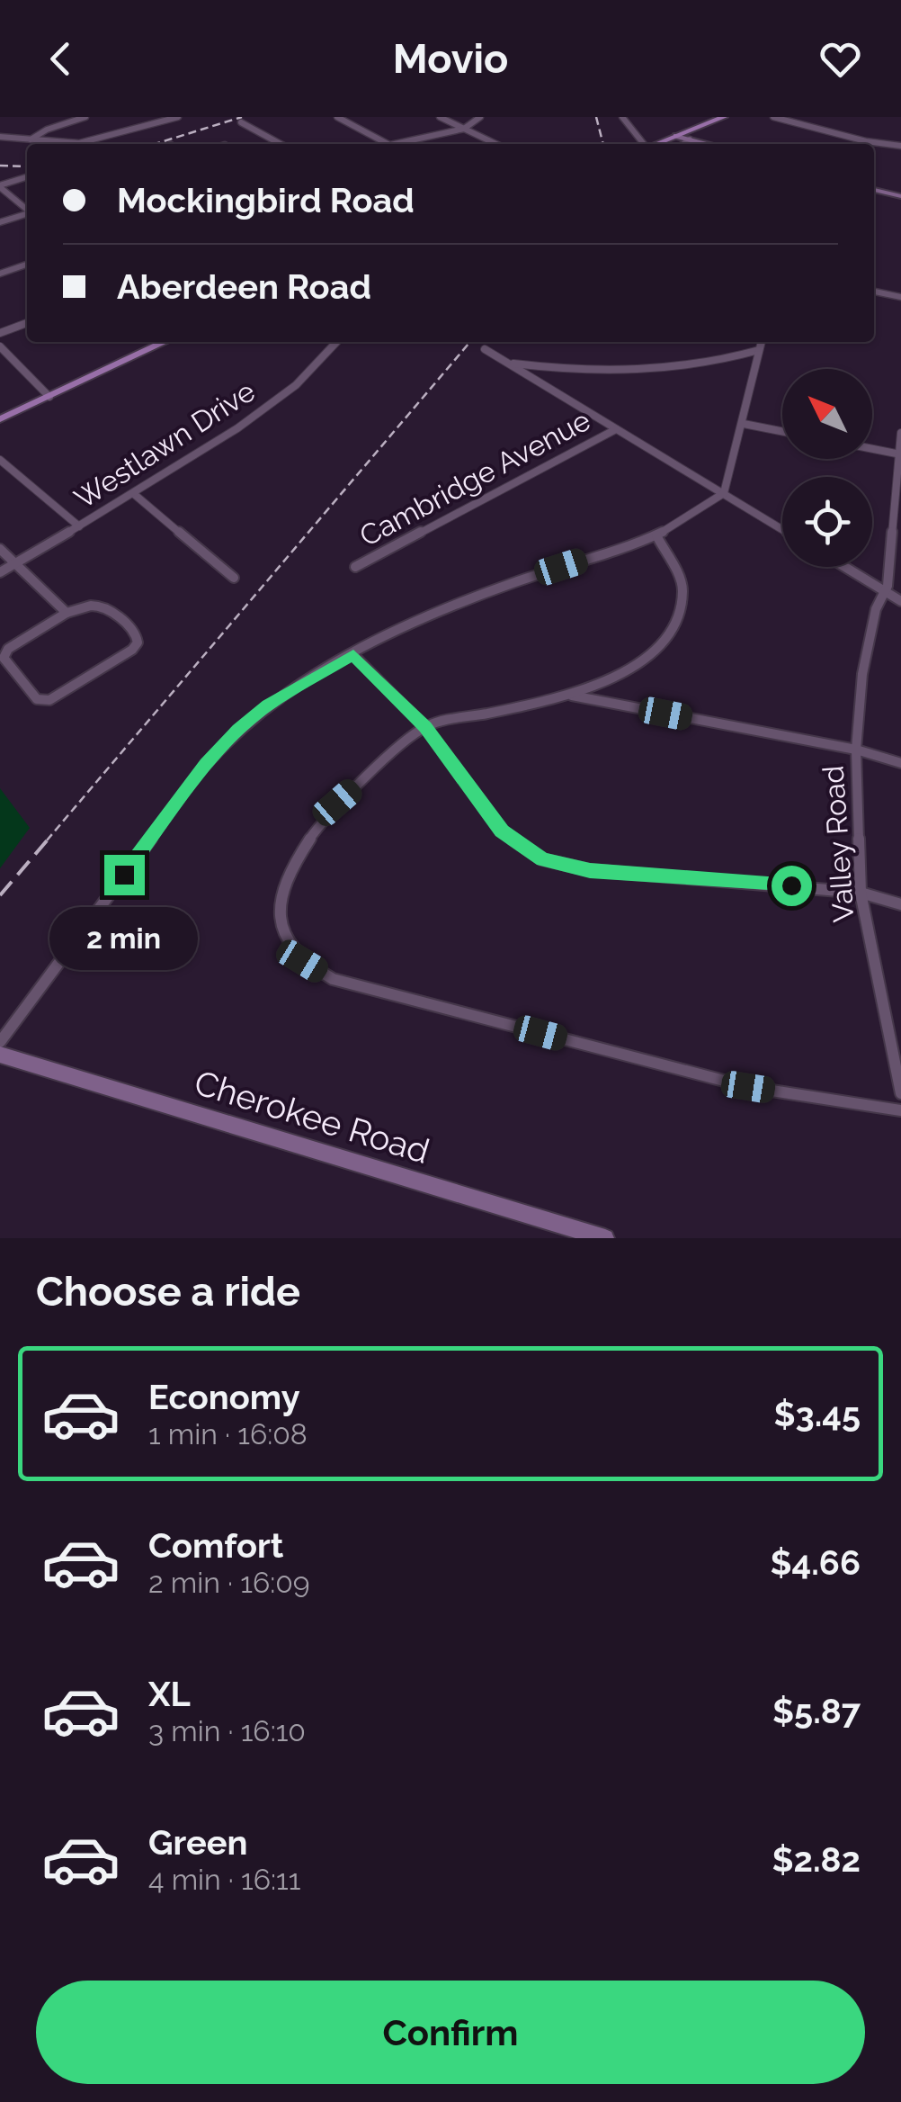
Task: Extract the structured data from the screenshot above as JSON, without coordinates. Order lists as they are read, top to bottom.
{
  "streets": {
    "street": [
      "Westlawn Drive",
      "Cambridge Avenue",
      "Valley Road",
      "Cherokee Road"
    ]
  },
  "north": "top left",
  "page": {
    "header": "Movio",
    "banner": ["Mockingbird Road", "Aberdeen Road"],
    "bubble": "2 min",
    "heading": "Choose a ride",
    "list": [
      {
        "name": "Economy",
        "note": "1 min · 16:08",
        "value": "$3.45"
      },
      {
        "name": "Comfort",
        "note": "2 min · 16:09",
        "value": "$4.66"
      },
      {
        "name": "XL",
        "note": "3 min · 16:10",
        "value": "$5.87"
      },
      {
        "name": "Green",
        "note": "4 min · 16:11",
        "value": "$2.82"
      }
    ],
    "buttons": "Confirm"
  }
}
